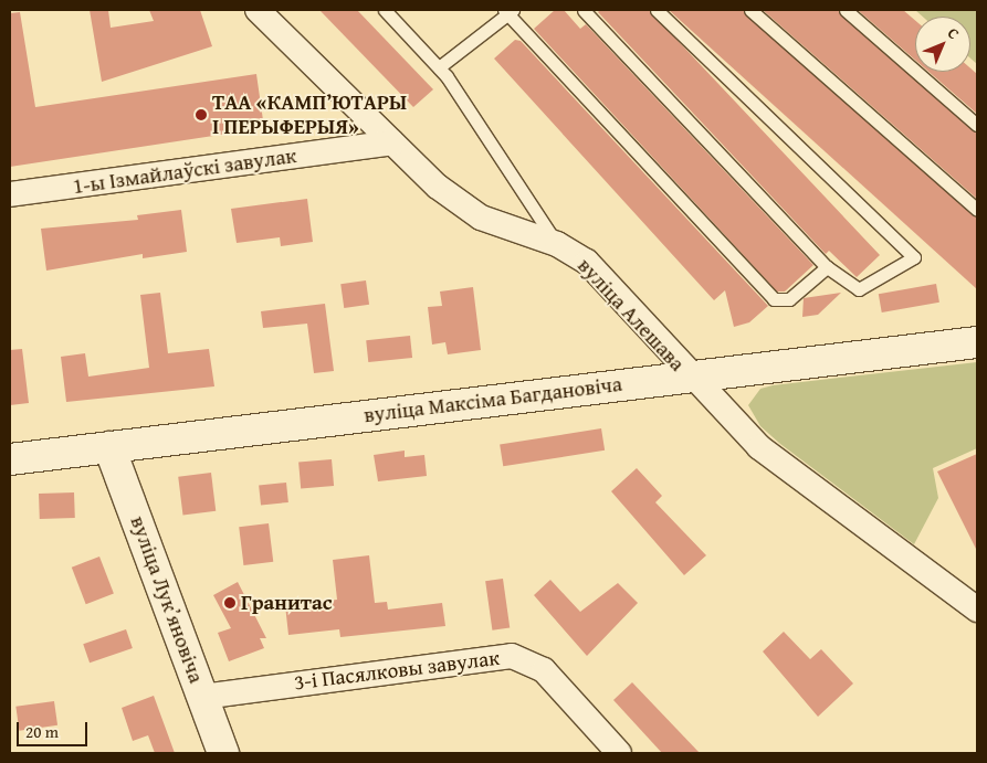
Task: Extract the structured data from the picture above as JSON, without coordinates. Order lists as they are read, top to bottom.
{
  "streets": {
    "main road": ["вуліца Максіма Багдановіча", "вуліца Лукʼяновіча"],
    "street": ["1-ы Ізмайлаўскі завулак", "вуліца Алешава", "3-і Пасялковы завулак"]
  },
  "crossings": [
    ["1-ы Ізмайлаўскі завулак", "вуліца Алешава"],
    ["вуліца Алешава", "вуліца Максіма Багдановіча"],
    ["вуліца Максіма Багдановіча", "вуліца Лукʼяновіча"],
    ["вуліца Лукʼяновіча", "3-і Пасялковы завулак"]
  ],
  "places": ["ТАА «КАМПʼЮТАРЫ I ПЕРЫФЕРЫЯ»", "Гранитас"],
  "scale_bar": "20 m",
  "north": "top right"
}
